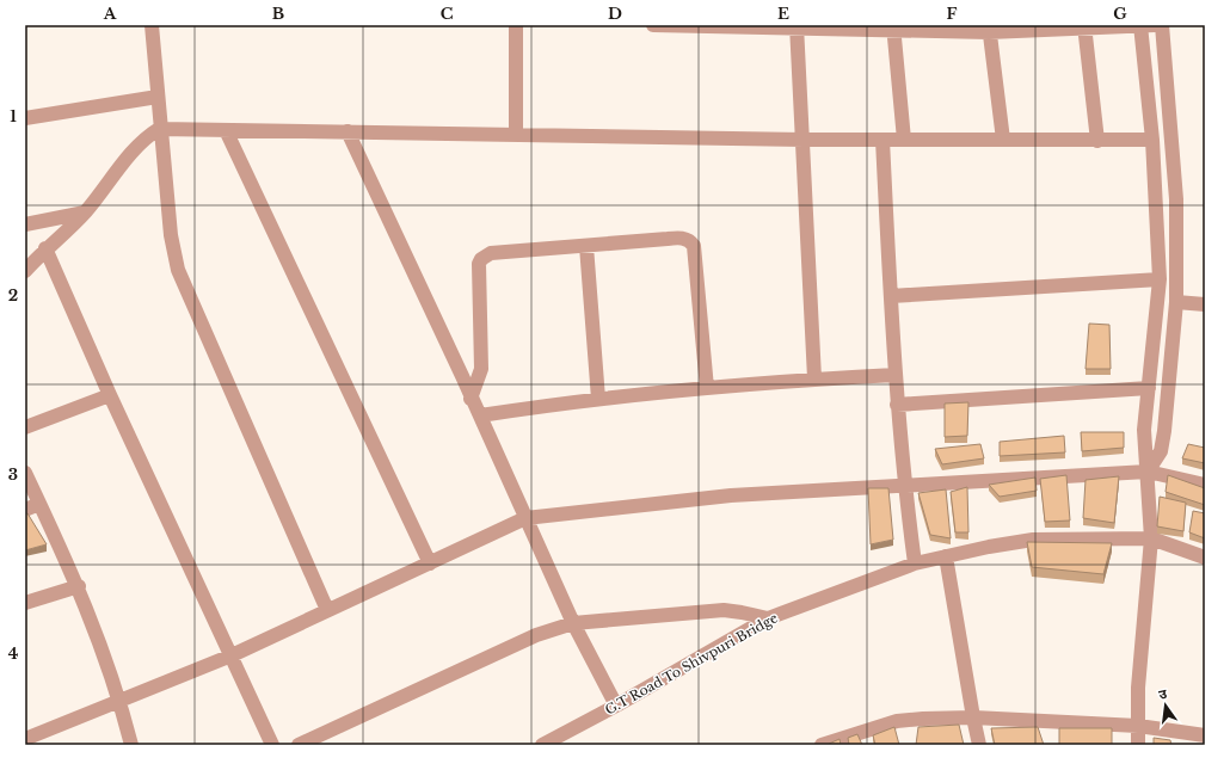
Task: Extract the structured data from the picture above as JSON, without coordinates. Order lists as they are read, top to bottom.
{
  "streets": {
    "street": ["G.T Road To Shivpuri Bridge"]
  },
  "north": "top",
  "grid": {
    "columns": [
      "A",
      "B",
      "C",
      "D",
      "E",
      "F",
      "G"
    ],
    "rows": [
      "1",
      "2",
      "3",
      "4"
    ]
  }
}
